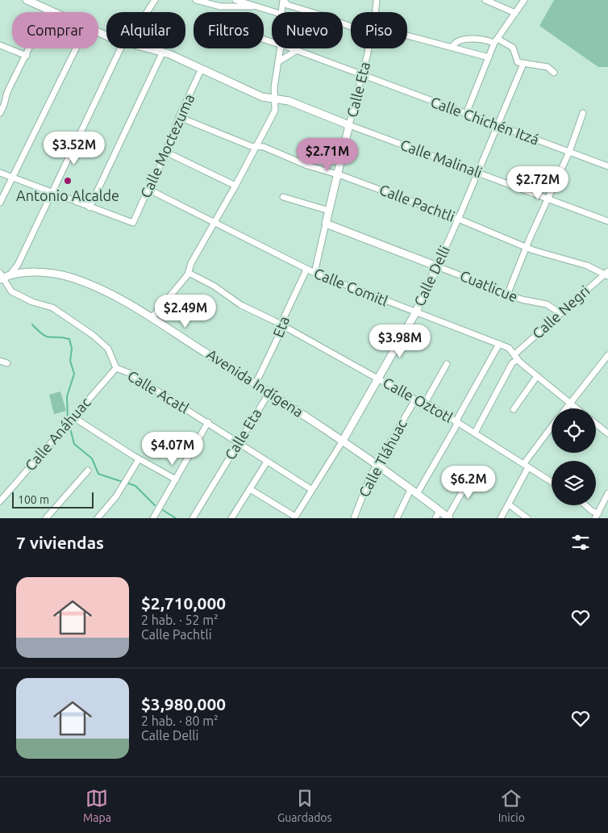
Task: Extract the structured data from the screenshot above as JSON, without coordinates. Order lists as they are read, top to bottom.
{
  "streets": {
    "street": [
      "Calle Eta",
      "Calle Chichén Itzá",
      "Calle Moctezuma",
      "Calle Malinali",
      "Calle Pachtli",
      "Calle Delli",
      "Cuatlicue",
      "Calle Comitl",
      "Calle Negri",
      "Eta",
      "Avenida Indígena",
      "Calle Acatl",
      "Calle Oztotl",
      "Calle Anáhuac",
      "Calle Tláhuac"
    ]
  },
  "crossings": [
    ["Calle Eta", "Calle Chichén Itzá"],
    ["Calle Eta", "Calle Malinali"],
    ["Calle Eta", "Calle Pachtli"],
    ["Calle Eta", "Cuatlicue"],
    ["Calle Eta", "Calle Comitl"],
    ["Calle Eta", "Avenida Indígena"],
    ["Calle Eta", "Calle Acatl"],
    ["Calle Chichén Itzá", "Calle Delli"],
    ["Calle Moctezuma", "Calle Malinali"],
    ["Calle Moctezuma", "Calle Pachtli"],
    ["Calle Moctezuma", "Calle Comitl"],
    ["Calle Malinali", "Calle Delli"],
    ["Calle Pachtli", "Calle Delli"],
    ["Calle Pachtli", "Calle Negri"],
    ["Calle Delli", "Cuatlicue"],
    ["Calle Delli", "Calle Comitl"],
    ["Calle Delli", "Avenida Indígena"],
    ["Calle Delli", "Calle Acatl"],
    ["Calle Delli", "Calle Oztotl"],
    ["Cuatlicue", "Calle Negri"],
    ["Calle Comitl", "Calle Negri"],
    ["Calle Comitl", "Eta"],
    ["Calle Negri", "Calle Oztotl"],
    ["Eta", "Avenida Indígena"],
    ["Eta", "Calle Oztotl"],
    ["Avenida Indígena", "Calle Acatl"],
    ["Avenida Indígena", "Calle Tláhuac"],
    ["Calle Acatl", "Calle Anáhuac"],
    ["Calle Oztotl", "Calle Tláhuac"]
  ],
  "places": ["Antonio Alcalde"],
  "scale_bar": "100 m",
  "page": {
    "chip": [
      "Comprar",
      "Alquilar",
      "Filtros",
      "Nuevo",
      "Piso"
    ],
    "price": [
      "$3.52M",
      "$2.71M",
      "$2.72M",
      "$2.49M",
      "$3.98M",
      "$4.07M",
      "$6.2M"
    ],
    "scale": "100 m",
    "heading": "7 viviendas",
    "list": [
      {
        "name": "$2,710,000",
        "note": "2 hab. · 52 m² · Calle Pachtli"
      },
      {
        "name": "$3,980,000",
        "note": "2 hab. · 80 m² · Calle Delli"
      }
    ],
    "tabs": ["Mapa", "Guardados", "Inicio"]
  }
}
